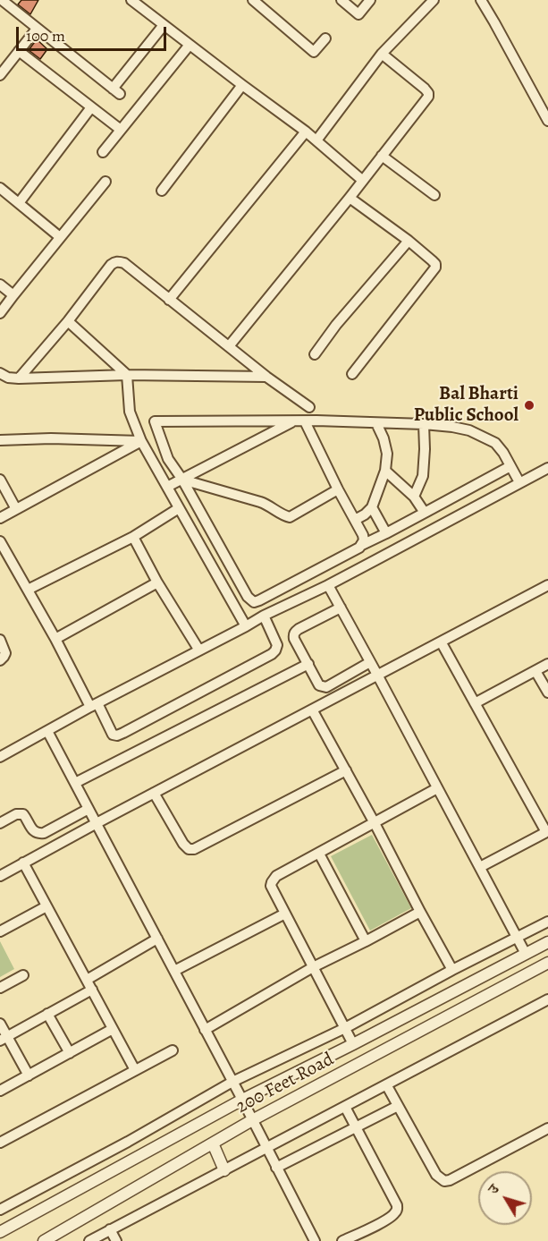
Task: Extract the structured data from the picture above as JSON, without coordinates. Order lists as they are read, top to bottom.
{
  "streets": {
    "street": ["200 Feet Road"]
  },
  "places": ["Bal Bharti Public School"],
  "scale_bar": "100 m",
  "north": "top left"
}
